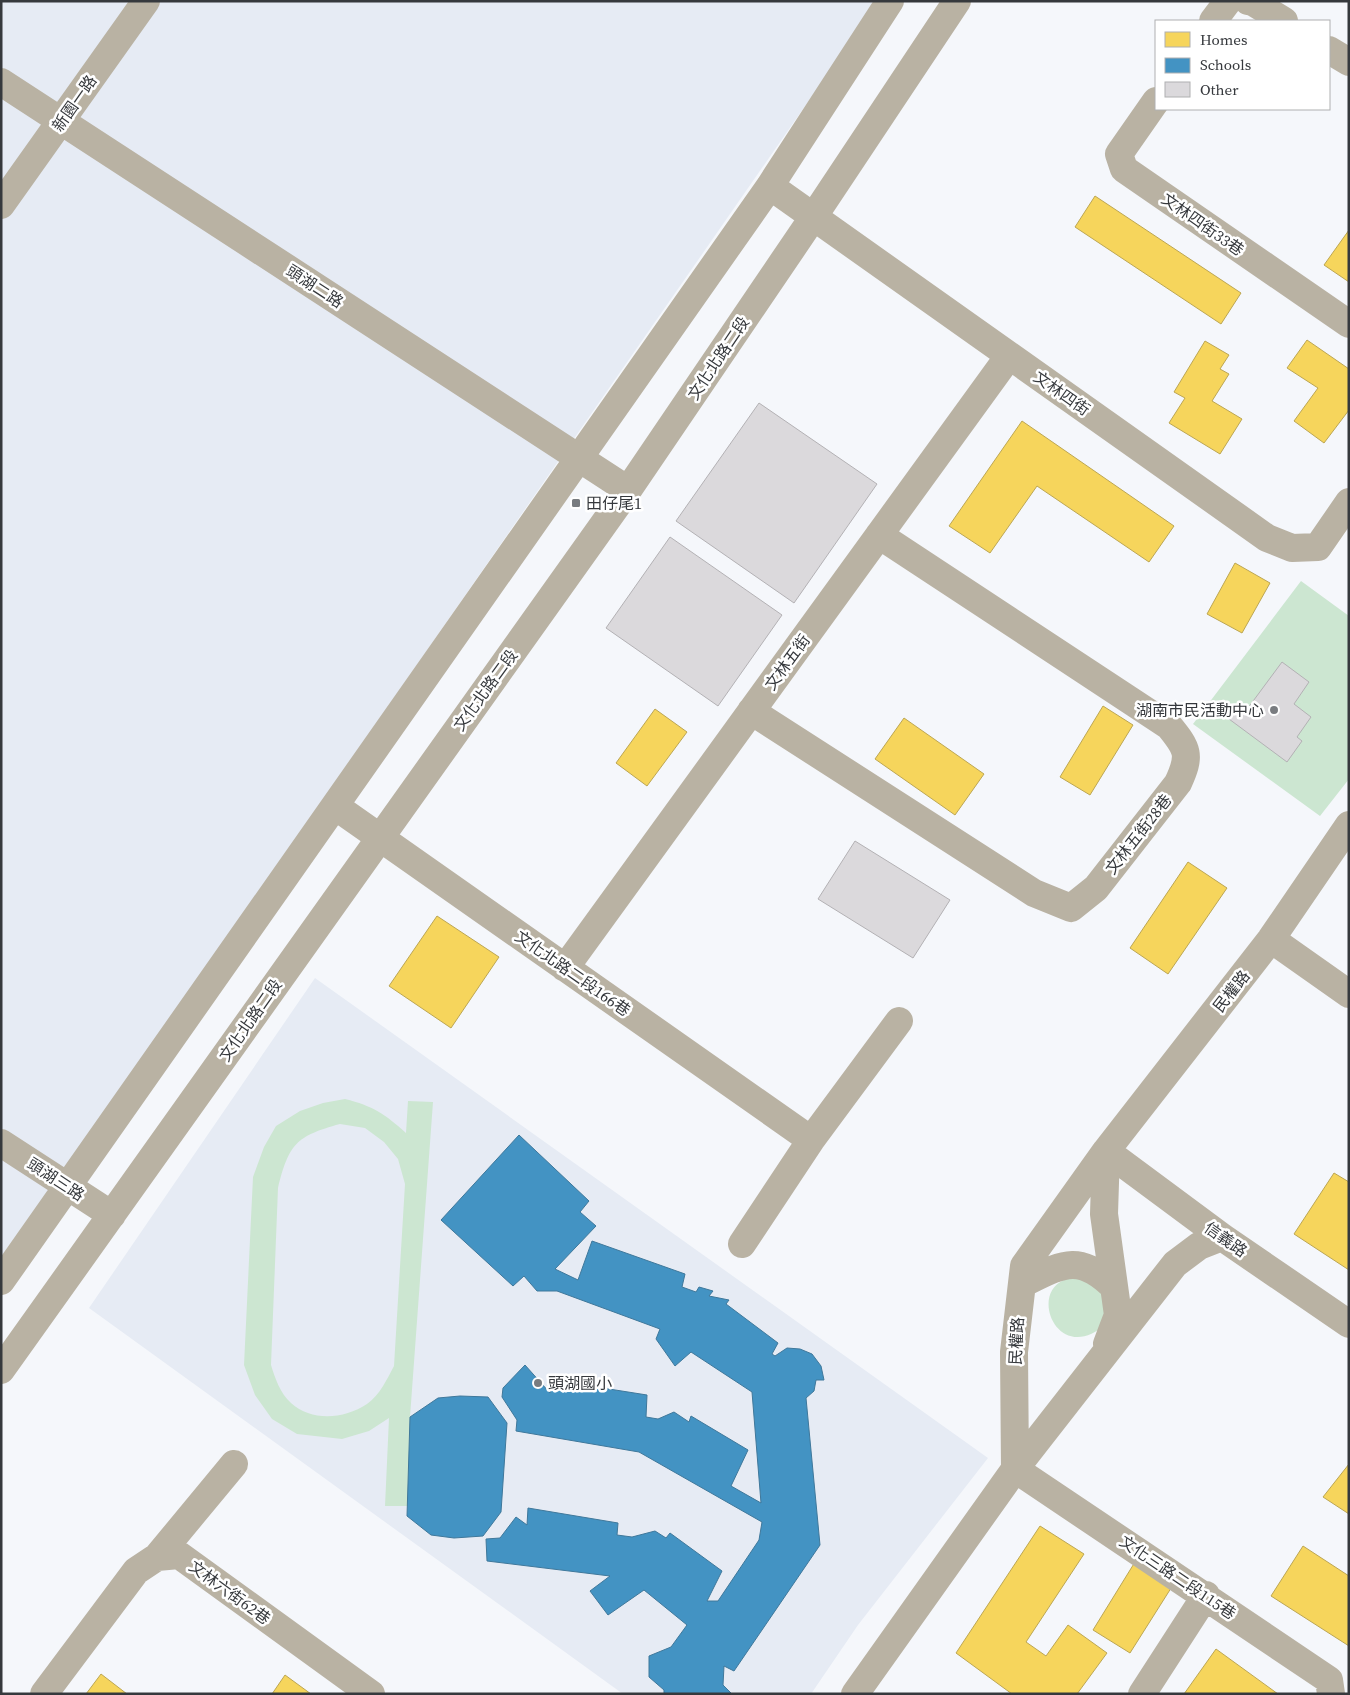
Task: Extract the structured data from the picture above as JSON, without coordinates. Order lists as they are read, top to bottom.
{
  "streets": {
    "street": [
      "新園一路",
      "文林四街33巷",
      "頭湖二路",
      "文化北路二段",
      "文林四街",
      "文林五街",
      "文林五街28巷",
      "文化北路二段166巷",
      "民權路",
      "頭湖三路",
      "信義路",
      "文化三路二段115巷",
      "文林六街62巷"
    ]
  },
  "crossings": [
    ["新園一路", "頭湖二路"],
    ["頭湖二路", "文化北路二段"],
    ["文化北路二段", "文林四街"],
    ["文化北路二段", "文化北路二段166巷"],
    ["文化北路二段", "頭湖三路"],
    ["文林四街", "文林五街"],
    ["文林五街", "文林五街28巷"],
    ["文林五街", "文化北路二段166巷"],
    ["民權路", "信義路"],
    ["民權路", "文化三路二段115巷"]
  ],
  "places": {
    "transit": ["田仔尾1"],
    "other": ["湖南市民活動中心", "頭湖國小"]
  },
  "legend": ["Homes", "Schools", "Other"]
}
